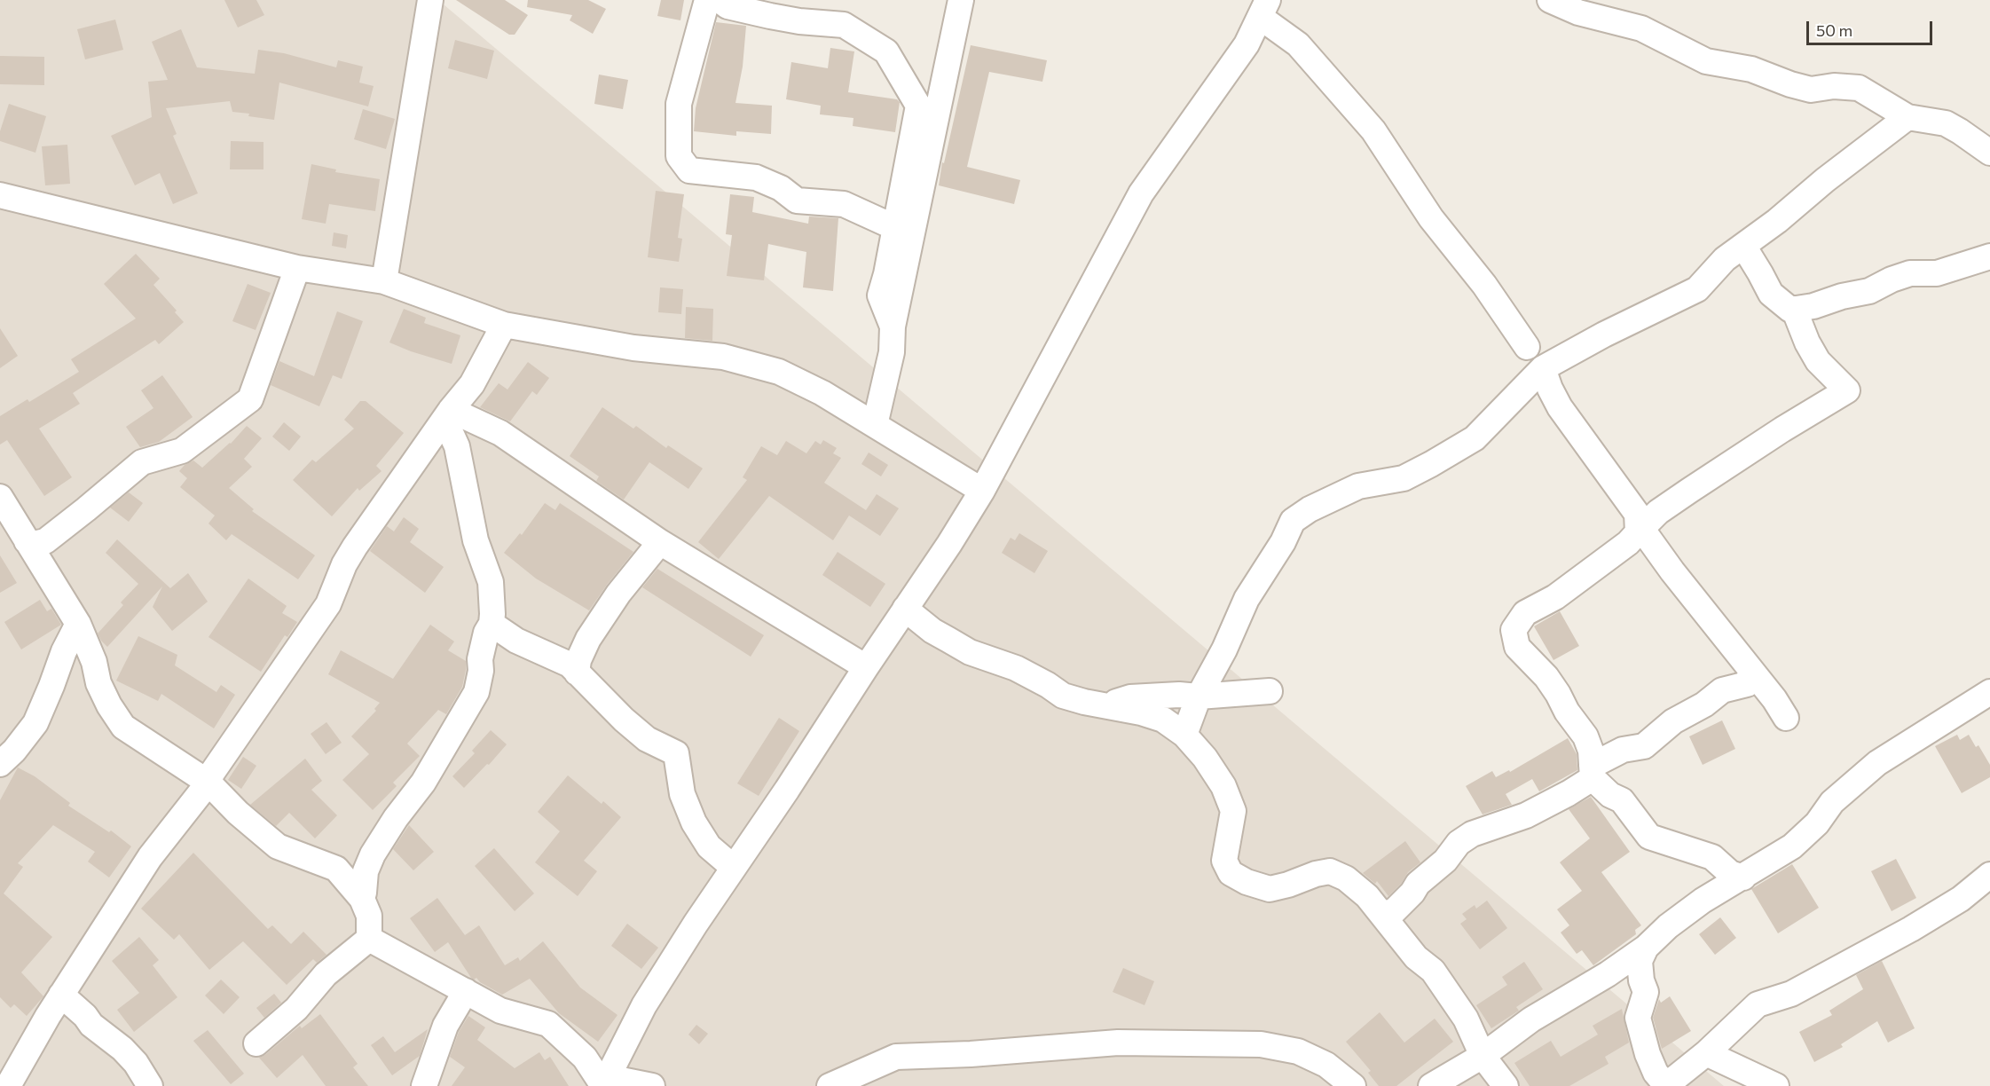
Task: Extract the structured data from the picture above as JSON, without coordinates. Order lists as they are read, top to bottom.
{
  "scale_bar": "50 m"
}
